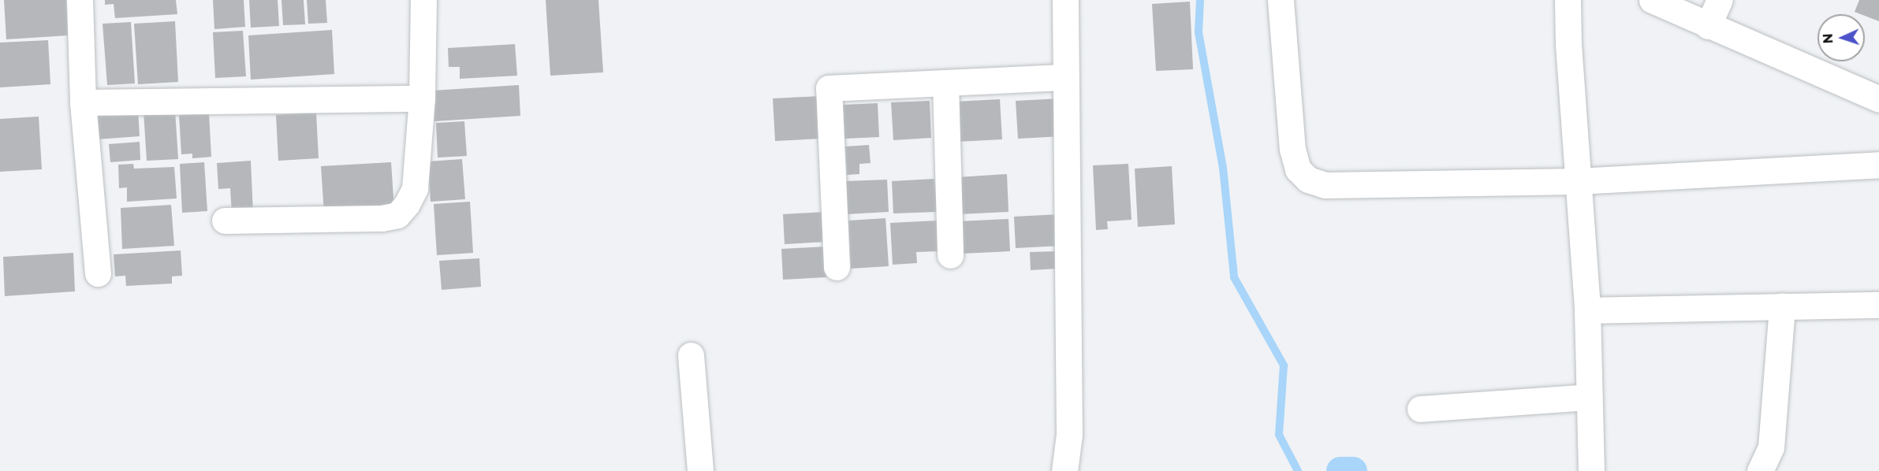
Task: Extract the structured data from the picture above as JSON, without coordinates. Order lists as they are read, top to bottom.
{
  "north": "left"
}
